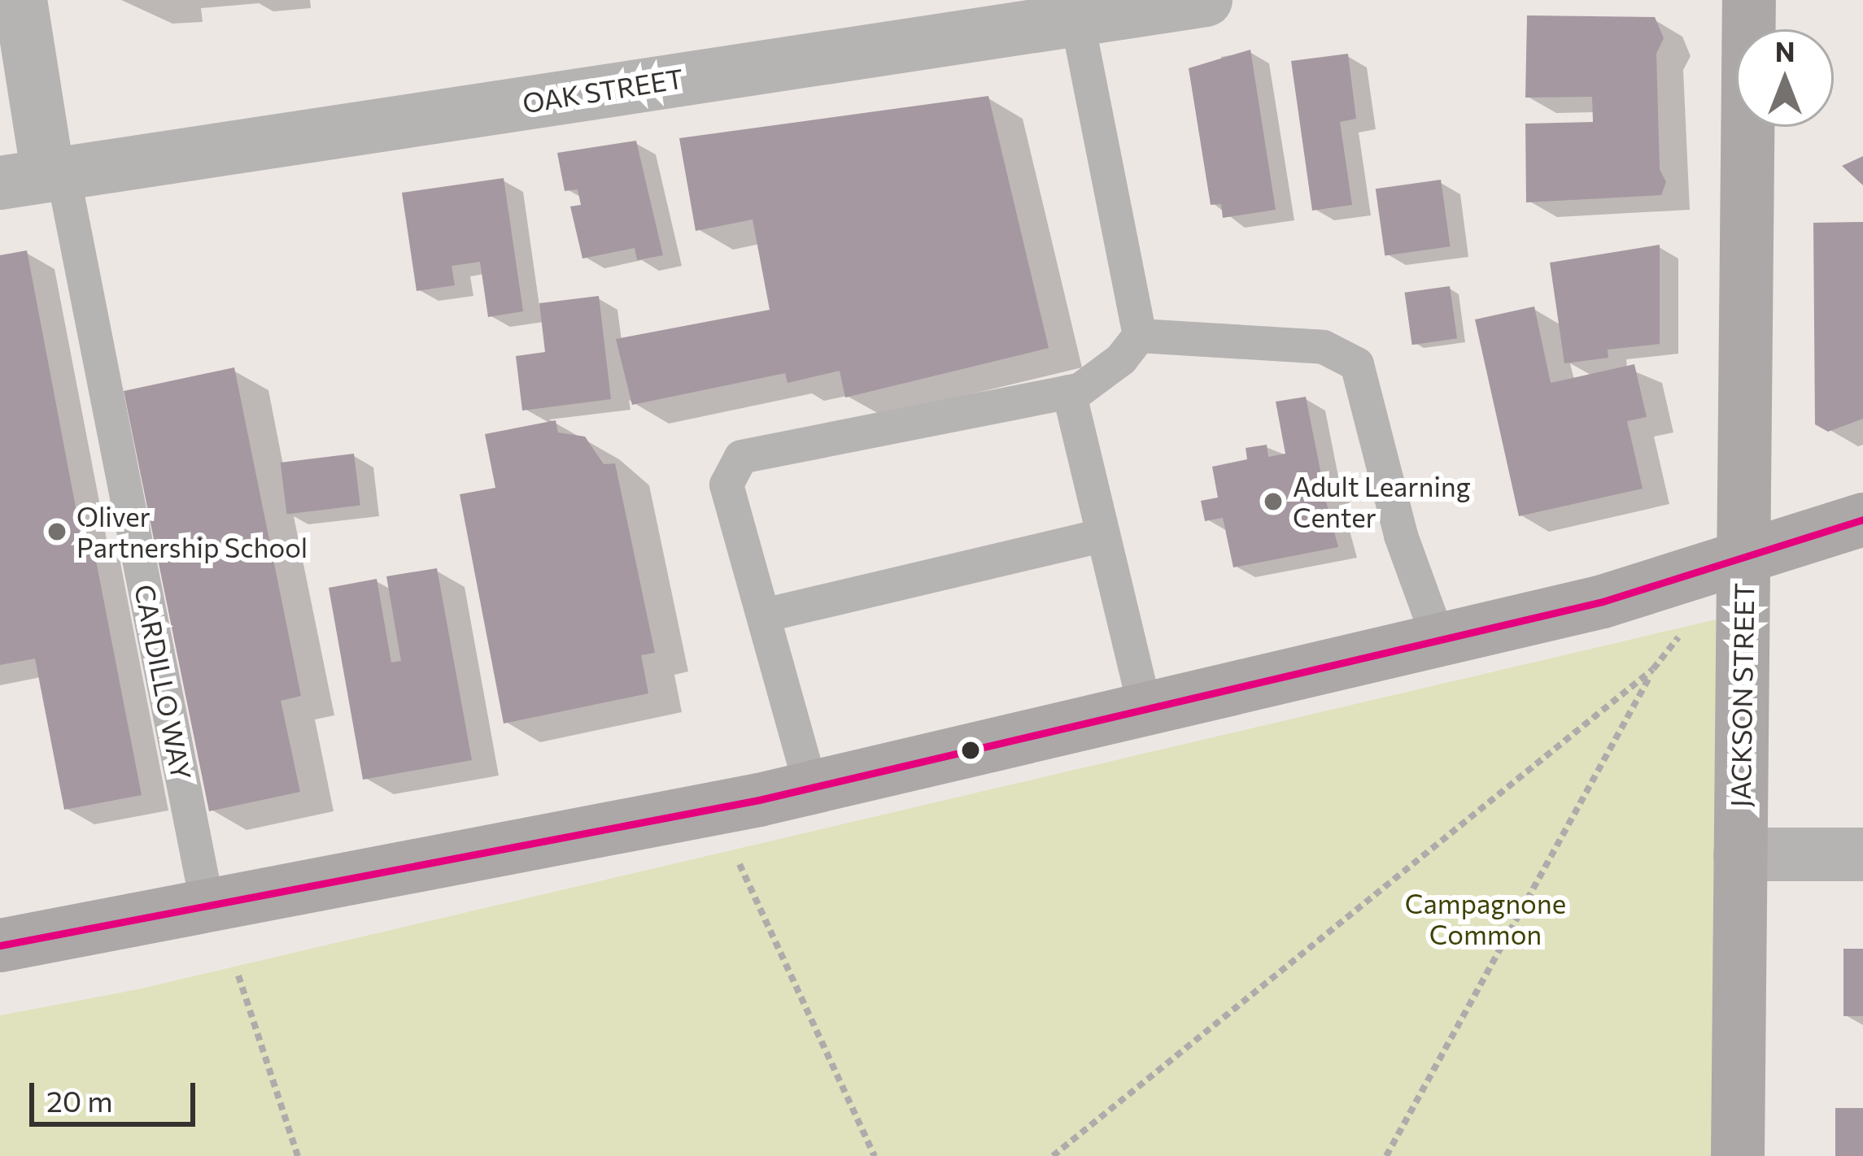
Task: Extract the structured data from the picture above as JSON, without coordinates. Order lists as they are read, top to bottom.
{
  "streets": {
    "main road": ["JACKSON STREET"],
    "street": ["OAK STREET"],
    "lane": ["CARDILLO WAY"]
  },
  "crossings": [
    ["OAK STREET", "CARDILLO WAY"]
  ],
  "parks": ["Campagnone Common"],
  "places": ["Adult Learning Center", "Oliver Partnership School"],
  "scale_bar": "20 m",
  "north": "top"
}
